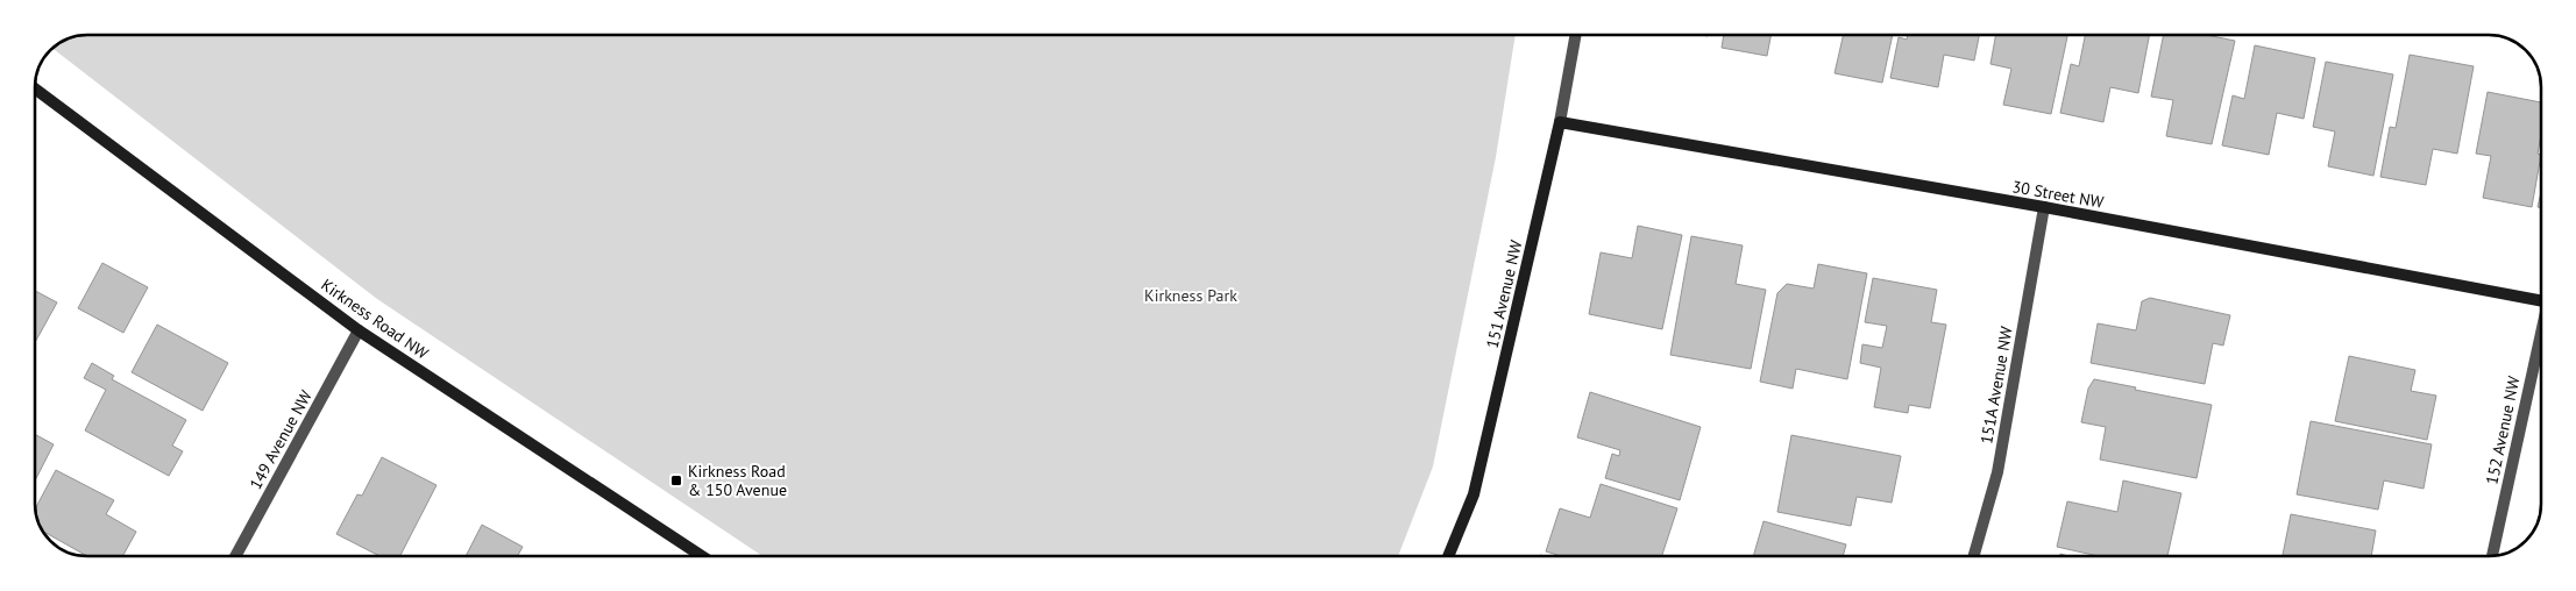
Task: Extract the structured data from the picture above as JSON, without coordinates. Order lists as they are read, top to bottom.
{
  "streets": {
    "street": [
      "30 Street NW",
      "151 Avenue NW",
      "Kirkness Road NW",
      "151A Avenue NW",
      "152 Avenue NW",
      "149 Avenue NW"
    ]
  },
  "crossings": [
    ["30 Street NW", "151 Avenue NW"],
    ["30 Street NW", "151A Avenue NW"],
    ["Kirkness Road NW", "149 Avenue NW"]
  ],
  "parks": ["Kirkness Park"],
  "places": {
    "transit": ["Kirkness Road & 150 Avenue"]
  }
}
